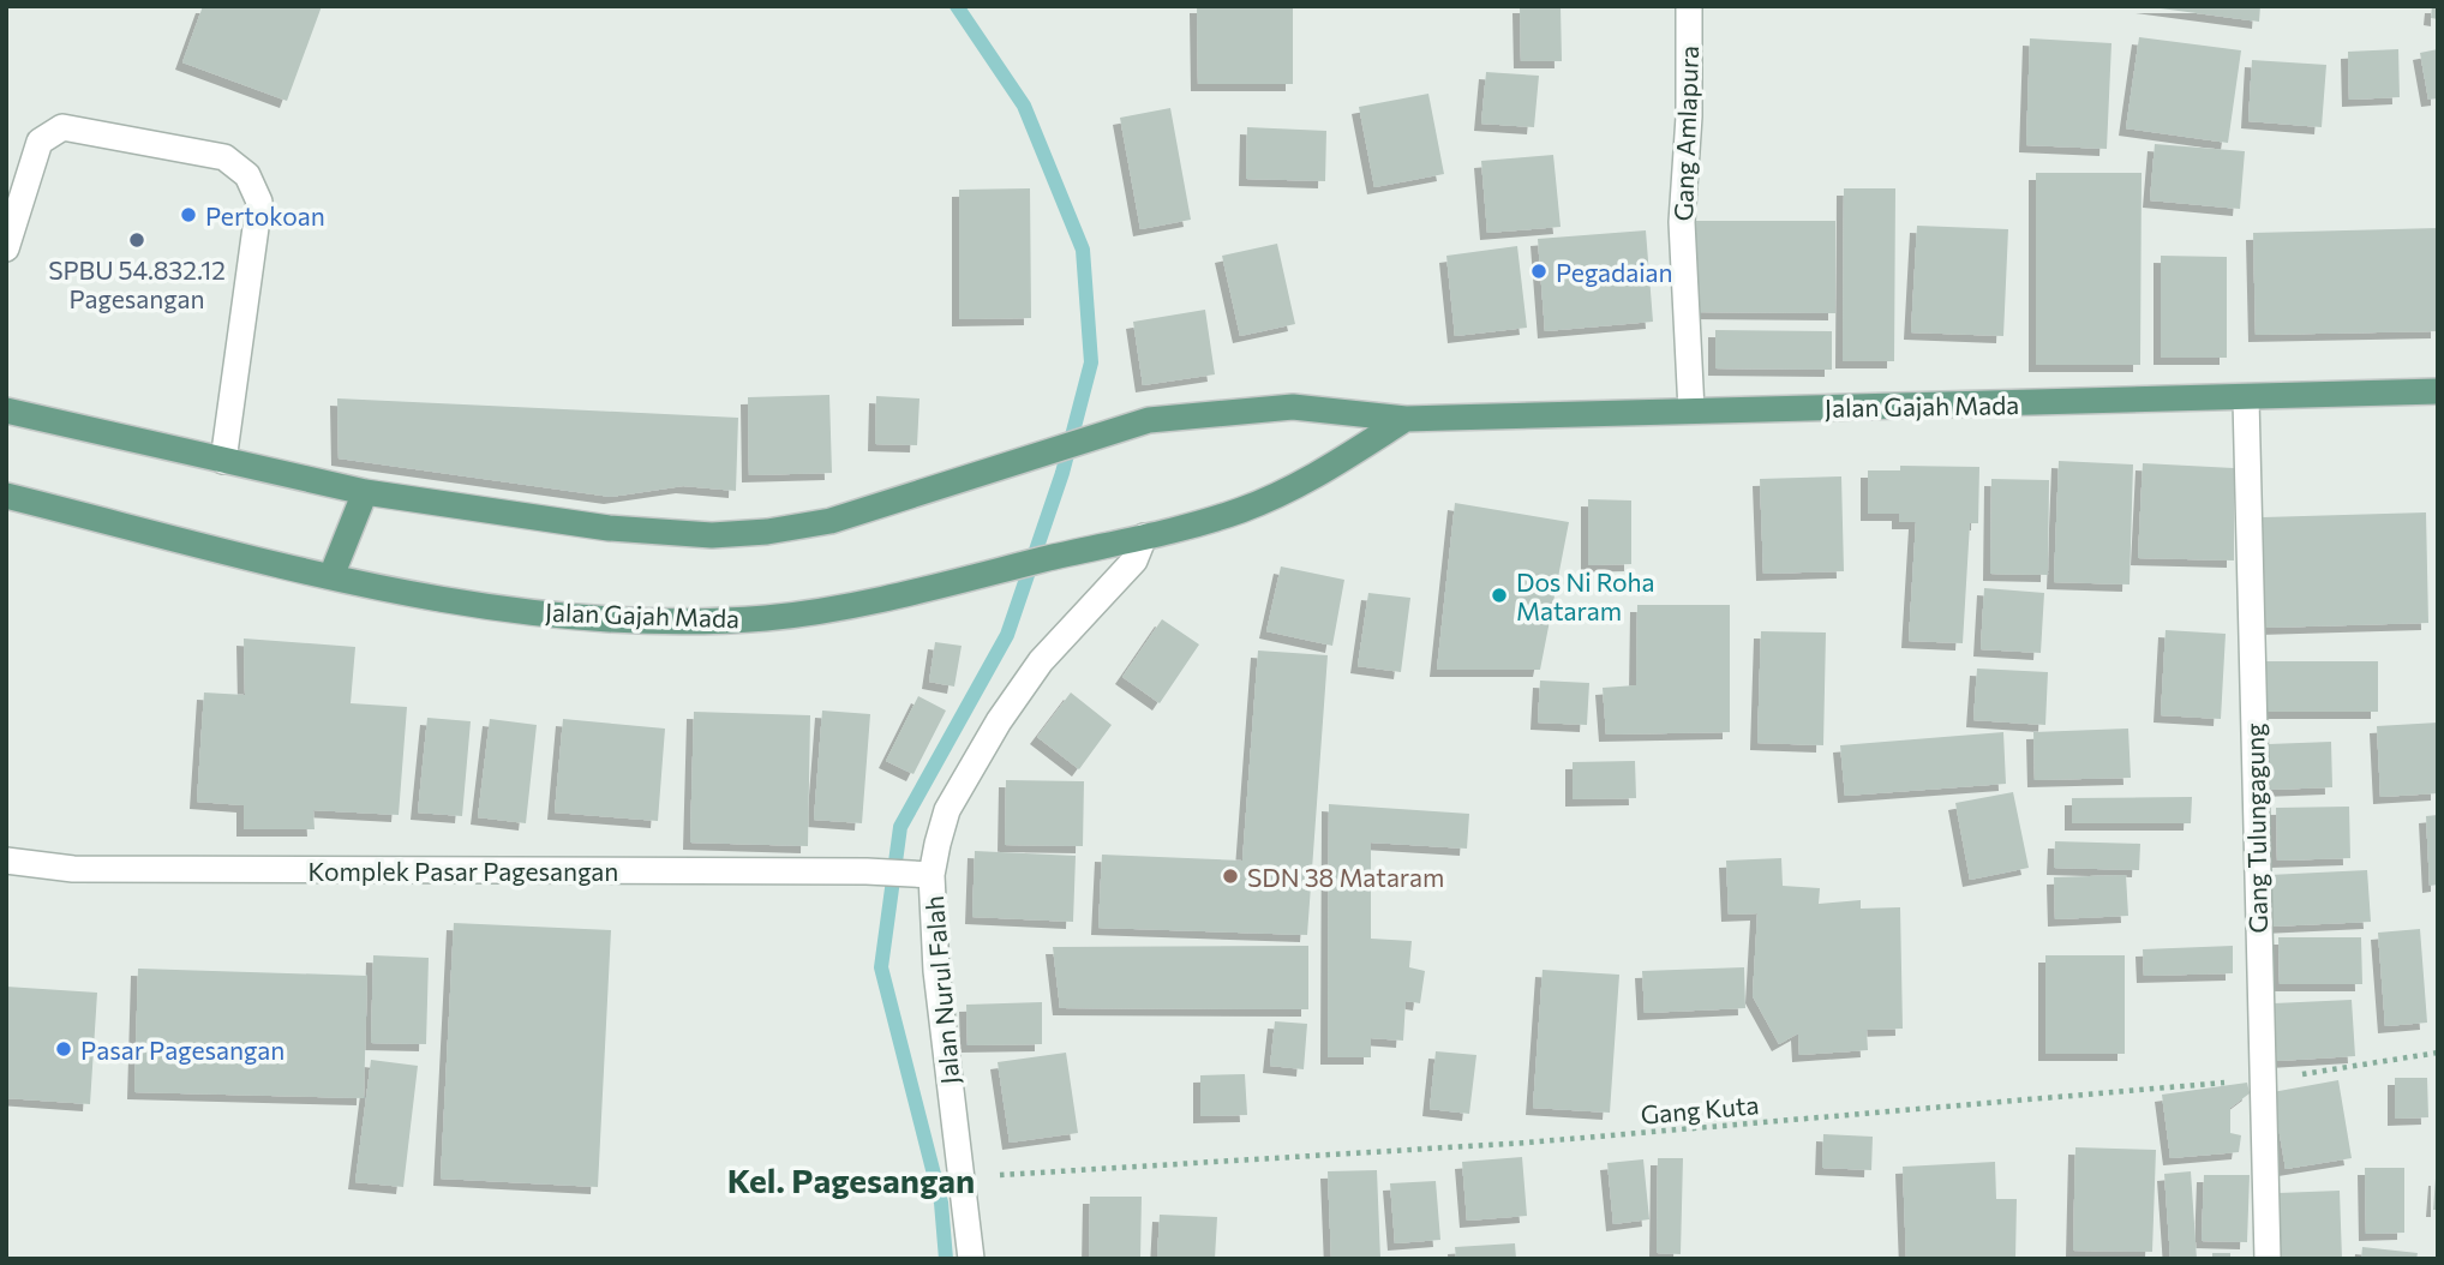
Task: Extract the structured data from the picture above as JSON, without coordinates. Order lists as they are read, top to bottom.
{
  "streets": {
    "main road": ["Jalan Gajah Mada"],
    "street": [
      "Gang Amlapura",
      "Gang Tulungagung",
      "Komplek Pasar Pagesangan",
      "Jalan Nurul Falah"
    ],
    "path": ["Gang Kuta"]
  },
  "crossings": [
    ["Gang Amlapura", "Jalan Gajah Mada"],
    ["Jalan Gajah Mada", "Gang Tulungagung"],
    ["Jalan Gajah Mada", "Jalan Nurul Falah"],
    ["Gang Tulungagung", "Gang Kuta"],
    ["Komplek Pasar Pagesangan", "Jalan Nurul Falah"],
    ["Jalan Nurul Falah", "Gang Kuta"]
  ],
  "districts": ["Kel. Pagesangan"],
  "places": [
    "Pertokoan",
    "SPBU 54.832.12 Pagesangan",
    "Pegadaian",
    "Dos Ni Roha Mataram",
    "SDN 38 Mataram",
    "Pasar Pagesangan"
  ]
}
